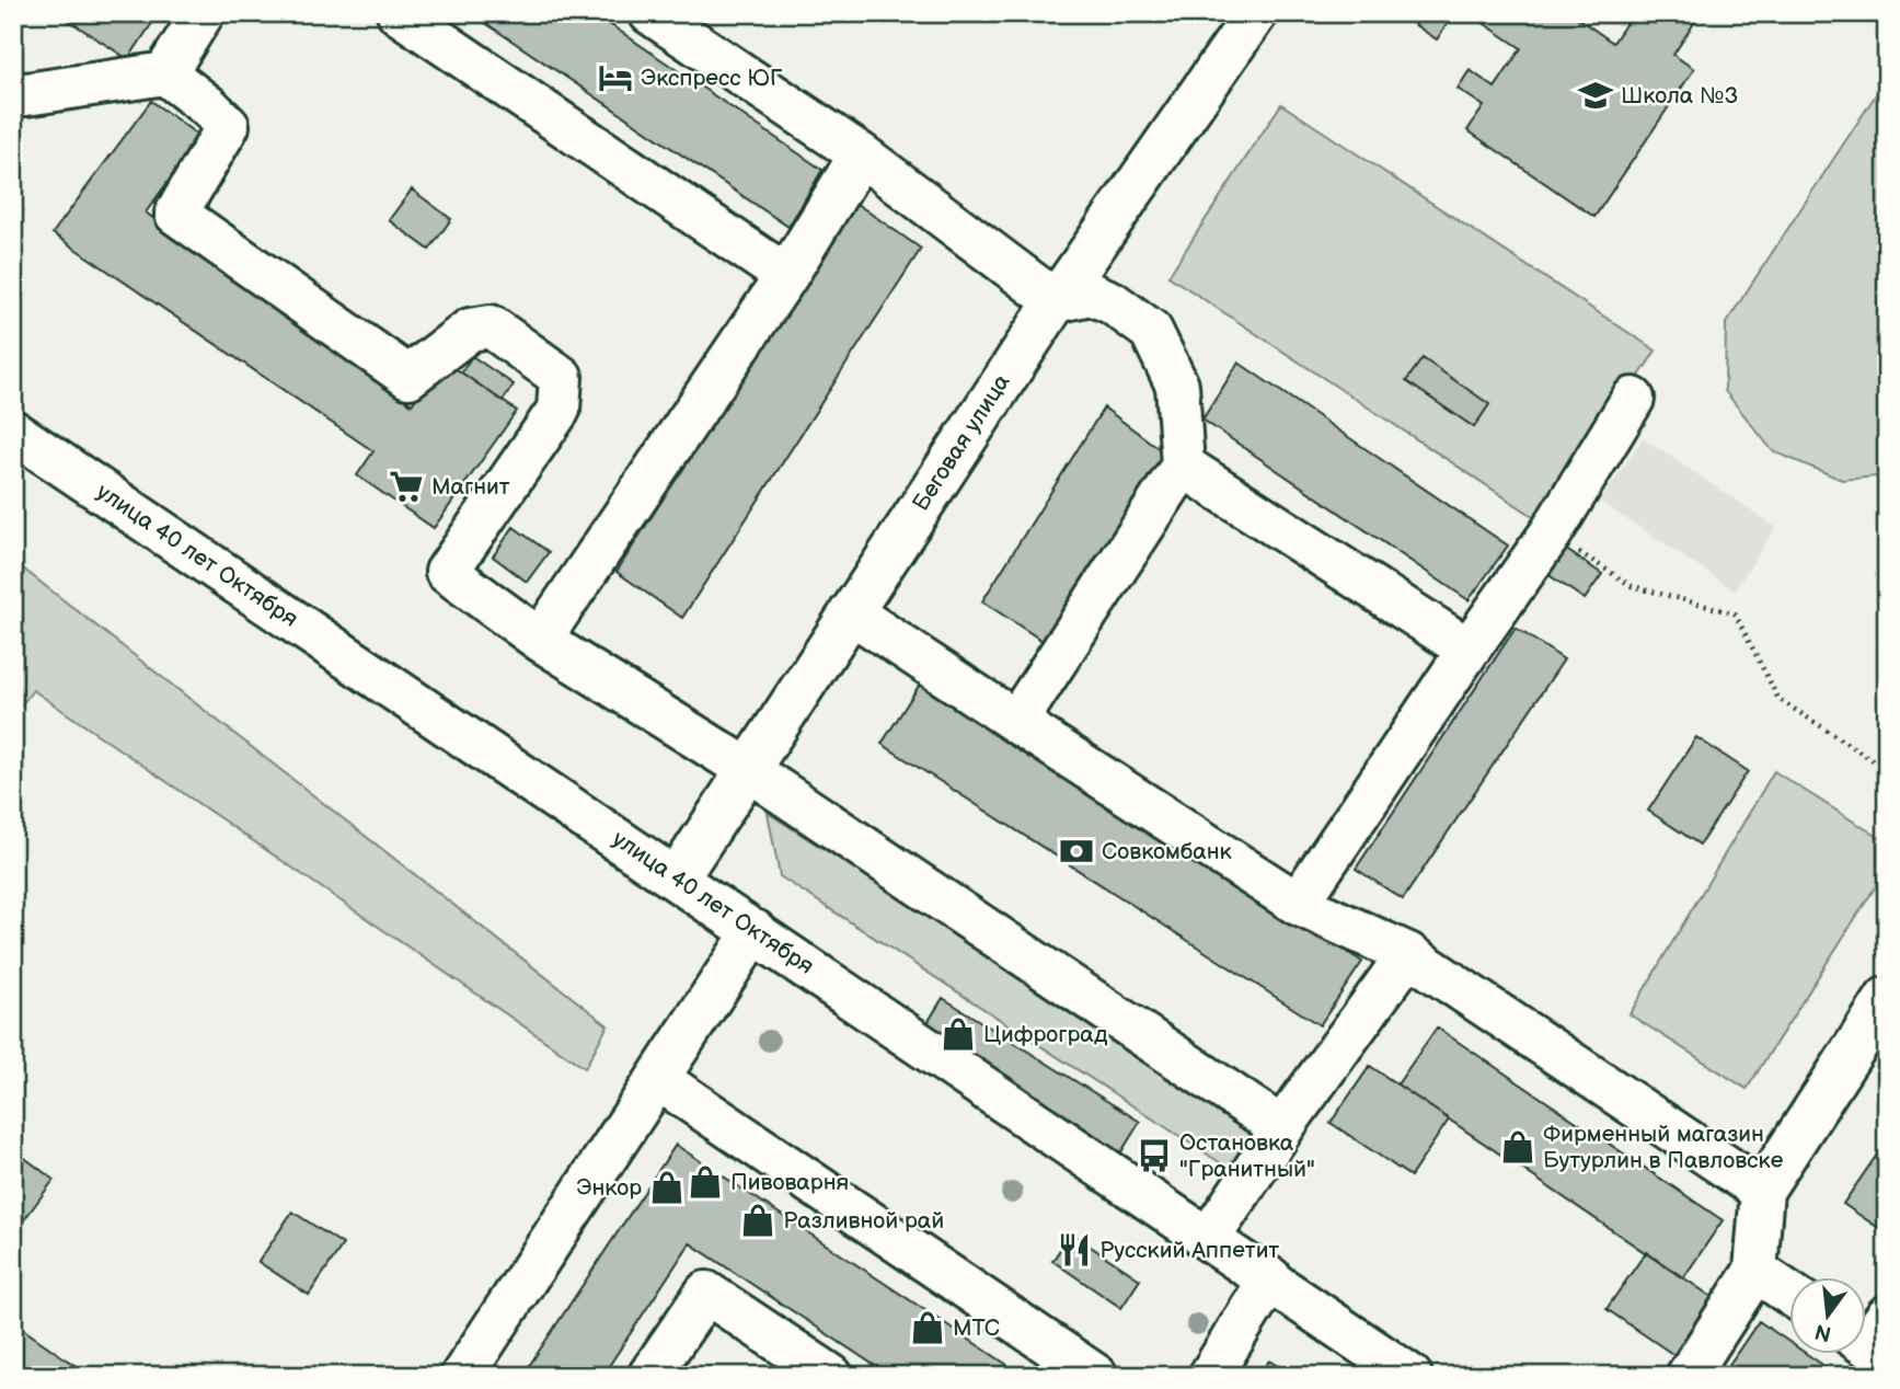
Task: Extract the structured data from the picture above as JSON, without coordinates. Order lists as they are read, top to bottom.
{
  "streets": {
    "street": ["Беговая улица", "улица 40 лет Октября"]
  },
  "crossings": [
    ["Беговая улица", "улица 40 лет Октября"]
  ],
  "places": {
    "hotel": ["Экспресс ЮГ"],
    "school or university": ["Школа №3"],
    "supermarket": ["Магнит"],
    "bank": ["Совкомбанк"],
    "shop": [
      "Цифроград",
      "Фирменный магазин Бутурлин в Павловске",
      "Пивоварня",
      "Энкор",
      "Разливной рай",
      "МТС"
    ],
    "bus stop": ["Остановка \"Гранитный\""],
    "restaurant": ["Русский Аппетит"]
  },
  "north": "bottom"
}
